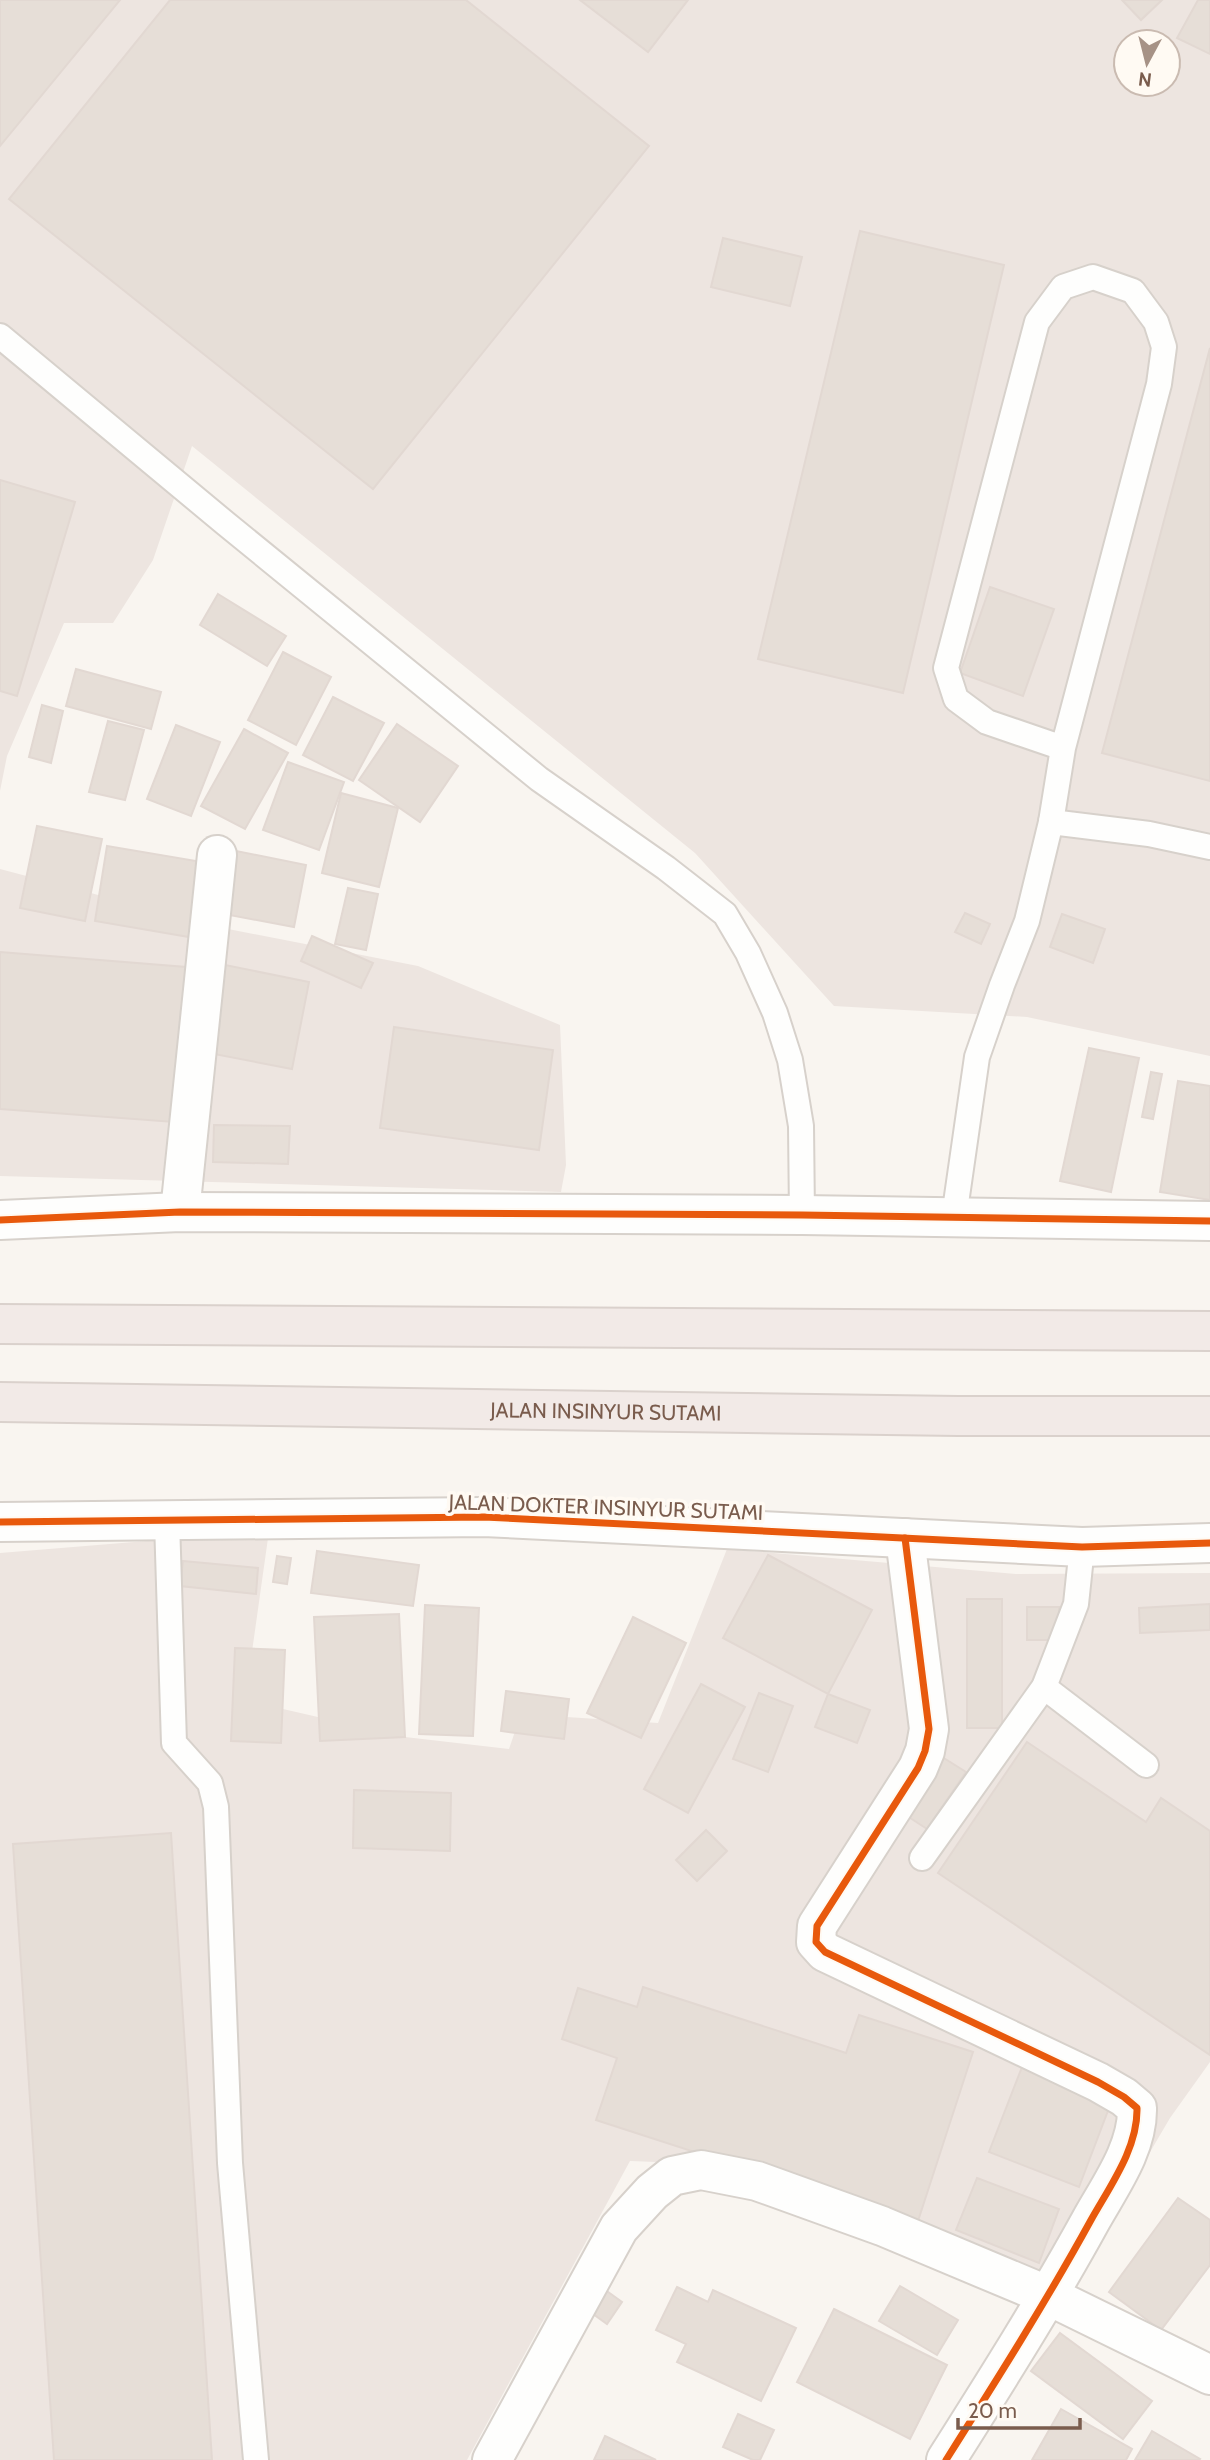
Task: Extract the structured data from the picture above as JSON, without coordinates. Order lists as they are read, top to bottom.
{
  "streets": {
    "highway": ["JALAN INSINYUR SUTAMI"],
    "street": ["JALAN DOKTER INSINYUR SUTAMI"]
  },
  "scale_bar": "20 m",
  "north": "bottom"
}
